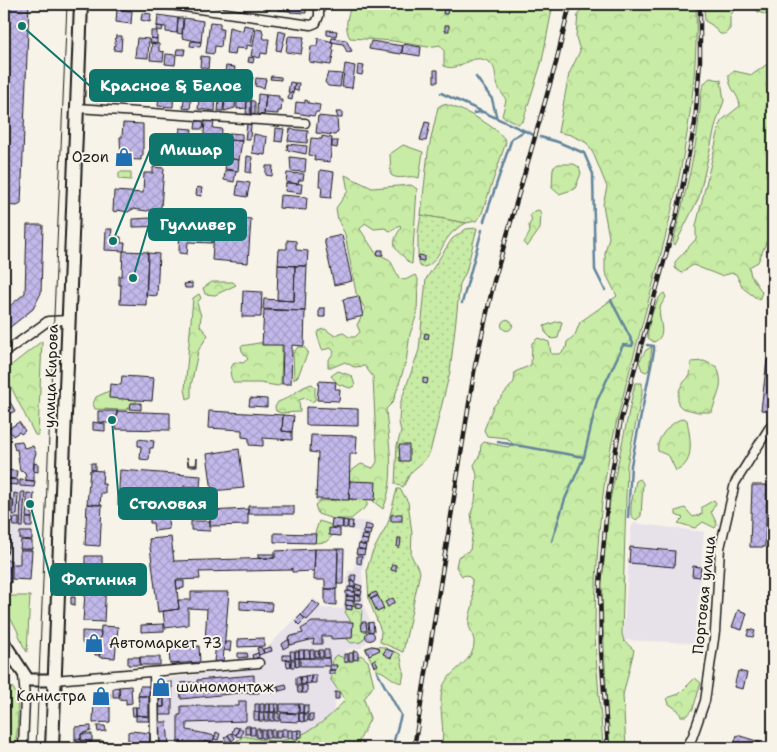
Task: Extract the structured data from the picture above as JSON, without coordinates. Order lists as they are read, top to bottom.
{
  "streets": {
    "main road": ["улица Кирова"],
    "street": ["Портовая улица"]
  },
  "places": {
    "other": [
      "Красное & Белое",
      "Мишар",
      "Гулливер",
      "Столовая",
      "Фатиния"
    ],
    "shop": [
      "Ozon",
      "Автомаркет 73",
      "шиномонтаж",
      "Канистра"
    ]
  }
}
